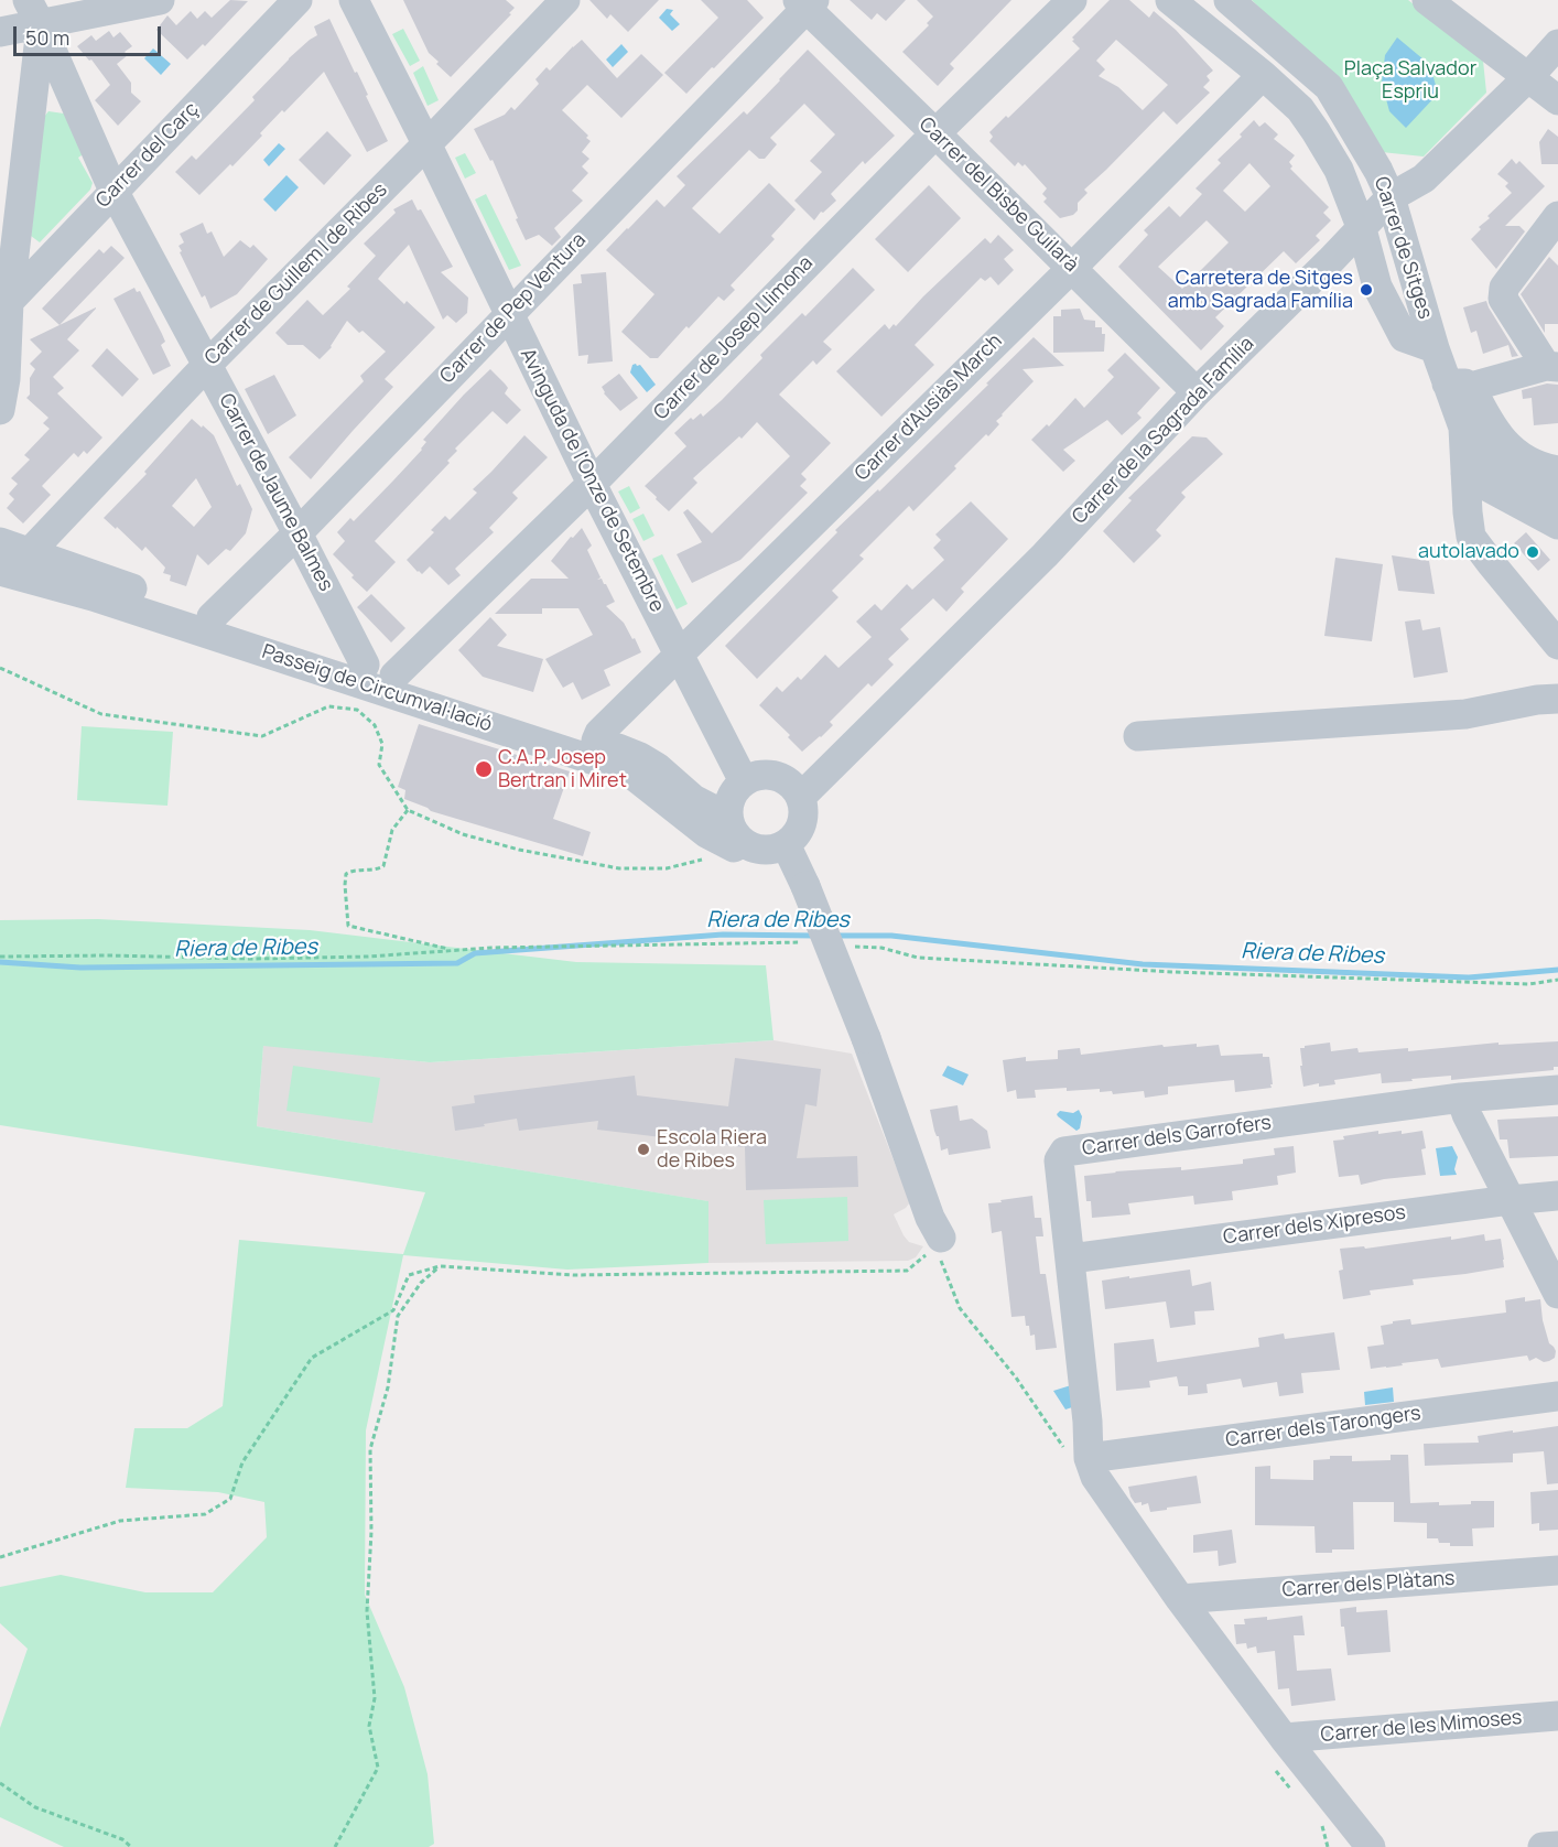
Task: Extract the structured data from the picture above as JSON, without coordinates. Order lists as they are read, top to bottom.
{
  "streets": {
    "street": [
      "Carrer del Carç",
      "Carrer del Bisbe Guilarà",
      "Carrer de Sitges",
      "Carrer de Guillem I de Ribes",
      "Carrer de Pep Ventura",
      "Carrer de Josep Llimona",
      "Carrer d'Ausiàs March",
      "Carrer de la Sagrada Família",
      "Avinguda de l'Onze de Setembre",
      "Carrer de Jaume Balmes",
      "Passeig de Circumval·lació",
      "Carrer dels Garrofers",
      "Carrer dels Xipresos",
      "Carrer dels Tarongers",
      "Carrer dels Plàtans",
      "Carrer de les Mimoses"
    ]
  },
  "crossings": [
    ["Carrer del Carç", "Carrer de Jaume Balmes"],
    ["Carrer del Bisbe Guilarà", "Carrer de Pep Ventura"],
    ["Carrer del Bisbe Guilarà", "Carrer de Josep Llimona"],
    ["Carrer del Bisbe Guilarà", "Carrer d'Ausiàs March"],
    ["Carrer del Bisbe Guilarà", "Carrer de la Sagrada Família"],
    ["Carrer de Sitges", "Carrer de la Sagrada Família"],
    ["Carrer de Guillem I de Ribes", "Avinguda de l'Onze de Setembre"],
    ["Carrer de Guillem I de Ribes", "Carrer de Jaume Balmes"],
    ["Carrer de Guillem I de Ribes", "Passeig de Circumval·lació"],
    ["Carrer de Pep Ventura", "Avinguda de l'Onze de Setembre"],
    ["Carrer de Pep Ventura", "Carrer de Jaume Balmes"],
    ["Carrer de Pep Ventura", "Passeig de Circumval·lació"],
    ["Carrer de Josep Llimona", "Avinguda de l'Onze de Setembre"],
    ["Carrer de Josep Llimona", "Passeig de Circumval·lació"],
    ["Carrer d'Ausiàs March", "Avinguda de l'Onze de Setembre"],
    ["Carrer d'Ausiàs March", "Passeig de Circumval·lació"],
    ["Carrer de la Sagrada Família", "Avinguda de l'Onze de Setembre"],
    ["Carrer de la Sagrada Família", "Passeig de Circumval·lació"],
    ["Avinguda de l'Onze de Setembre", "Passeig de Circumval·lació"],
    ["Carrer de Jaume Balmes", "Passeig de Circumval·lació"],
    ["Carrer dels Garrofers", "Carrer dels Xipresos"],
    ["Carrer dels Garrofers", "Carrer dels Tarongers"]
  ],
  "water": ["Riera de Ribes"],
  "parks": ["Plaça Salvador Espriu"],
  "places": [
    "Carretera de Sitges amb Sagrada Família",
    "autolavado",
    "C.A.P. Josep Bertran i Miret",
    "Escola Riera de Ribes"
  ],
  "scale_bar": "50 m"
}
